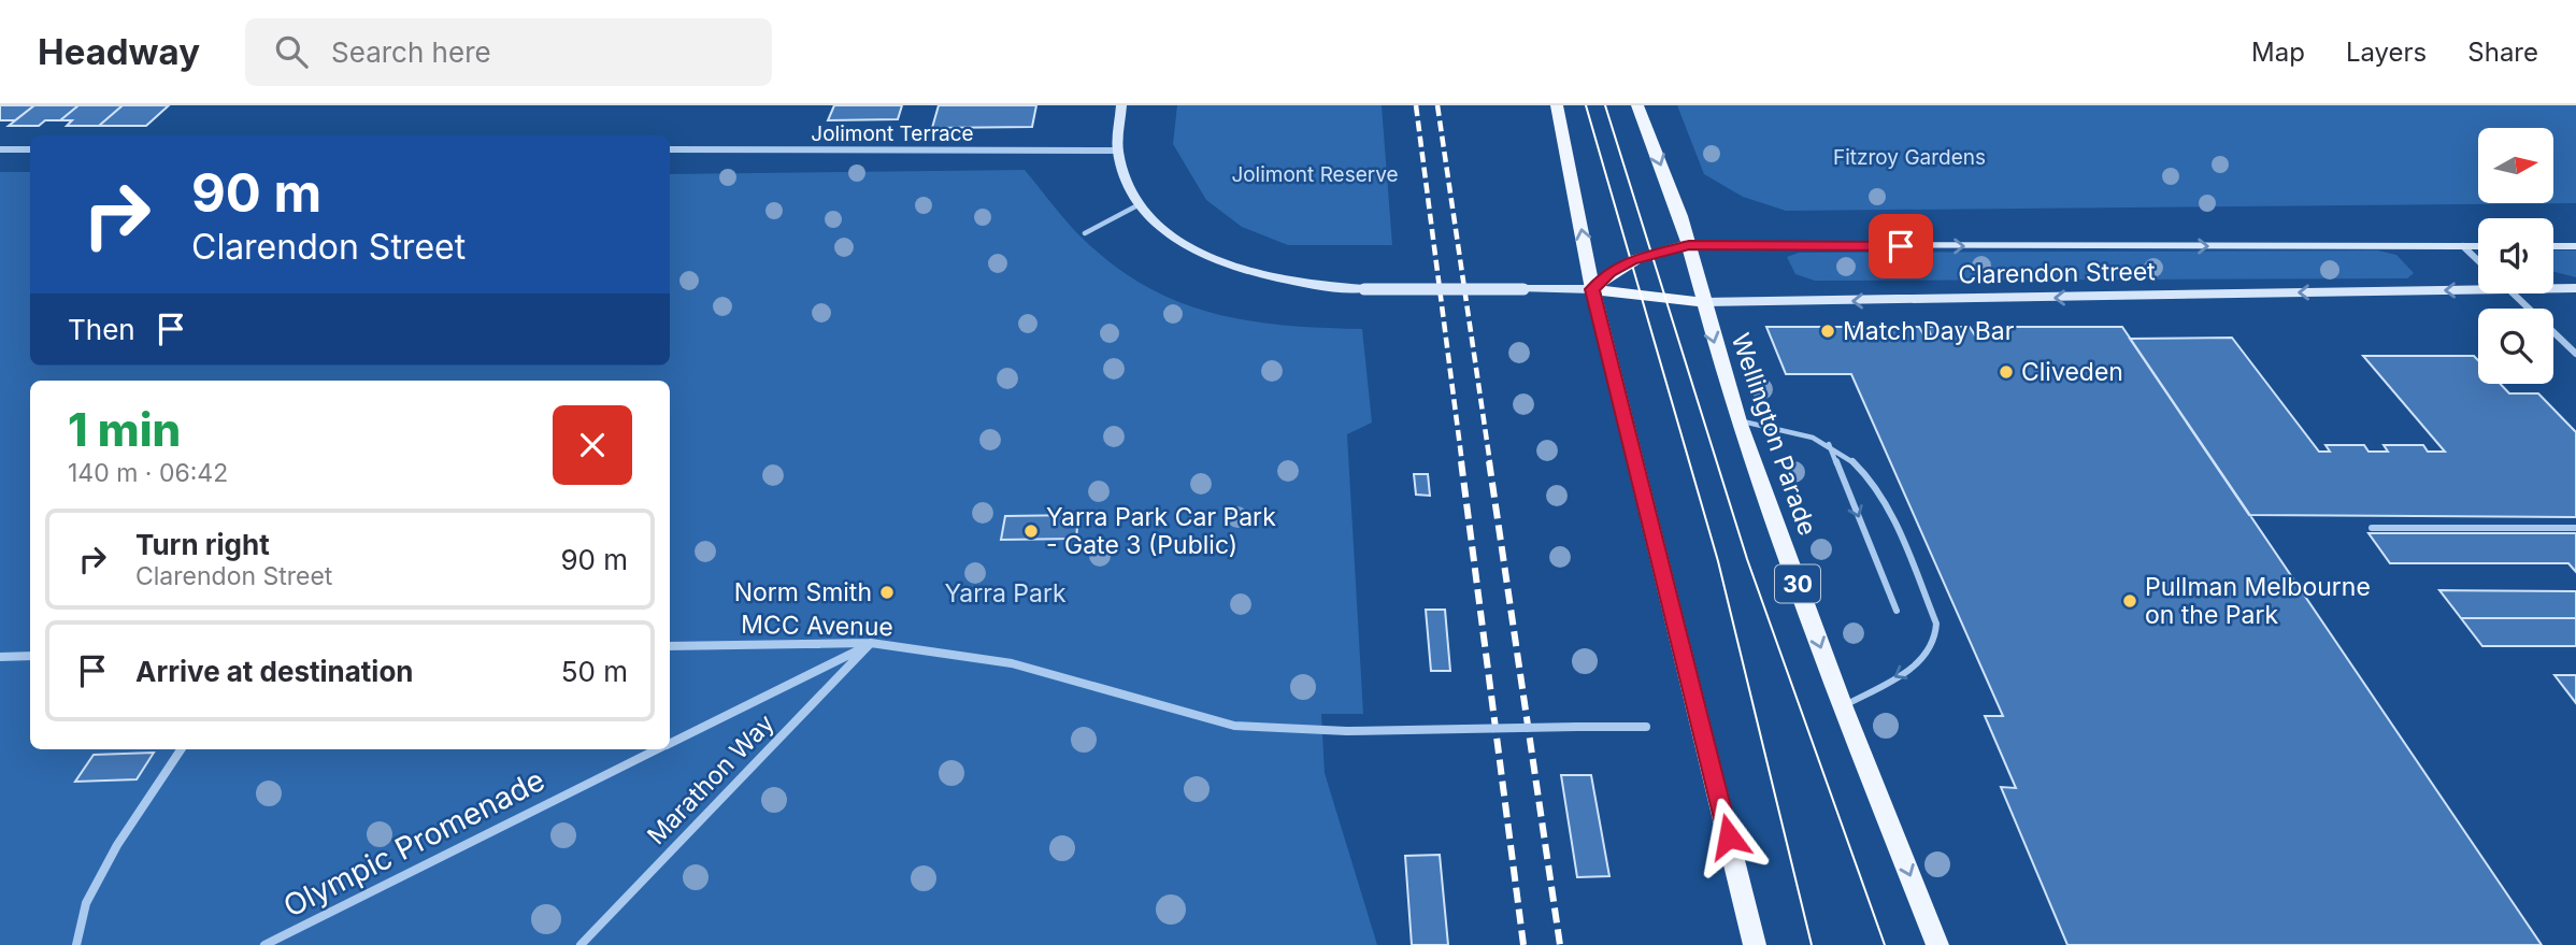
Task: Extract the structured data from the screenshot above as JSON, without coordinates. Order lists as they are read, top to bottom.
{
  "streets": {
    "main road": ["Clarendon Street", "Wellington Parade", "30"],
    "street": [
      "Jolimont Terrace",
      "MCC Avenue",
      "Marathon Way",
      "Olympic Promenade"
    ]
  },
  "crossings": [
    ["Clarendon Street", "Wellington Parade"],
    ["MCC Avenue", "Marathon Way"],
    ["MCC Avenue", "Olympic Promenade"],
    ["Marathon Way", "Olympic Promenade"]
  ],
  "parks": ["Fitzroy Gardens", "Jolimont Reserve", "Yarra Park"],
  "places": [
    "Match Day Bar",
    "Cliveden",
    "Yarra Park Car Park - Gate 3 (Public)",
    "Norm Smith",
    "Pullman Melbourne on the Park"
  ],
  "north": "right",
  "page": {
    "header": "Headway",
    "search": "Search here",
    "nav": ["Map", "Layers", "Share"],
    "turn": ["90 m", "Clarendon Street"],
    "then": "Then",
    "heading": ["1 min", "140 m · 06:42"],
    "list": [
      {
        "name": "Turn right",
        "note": "Clarendon Street",
        "value": "90 m"
      },
      {
        "name": "Arrive at destination",
        "value": "50 m"
      }
    ]
  }
}
